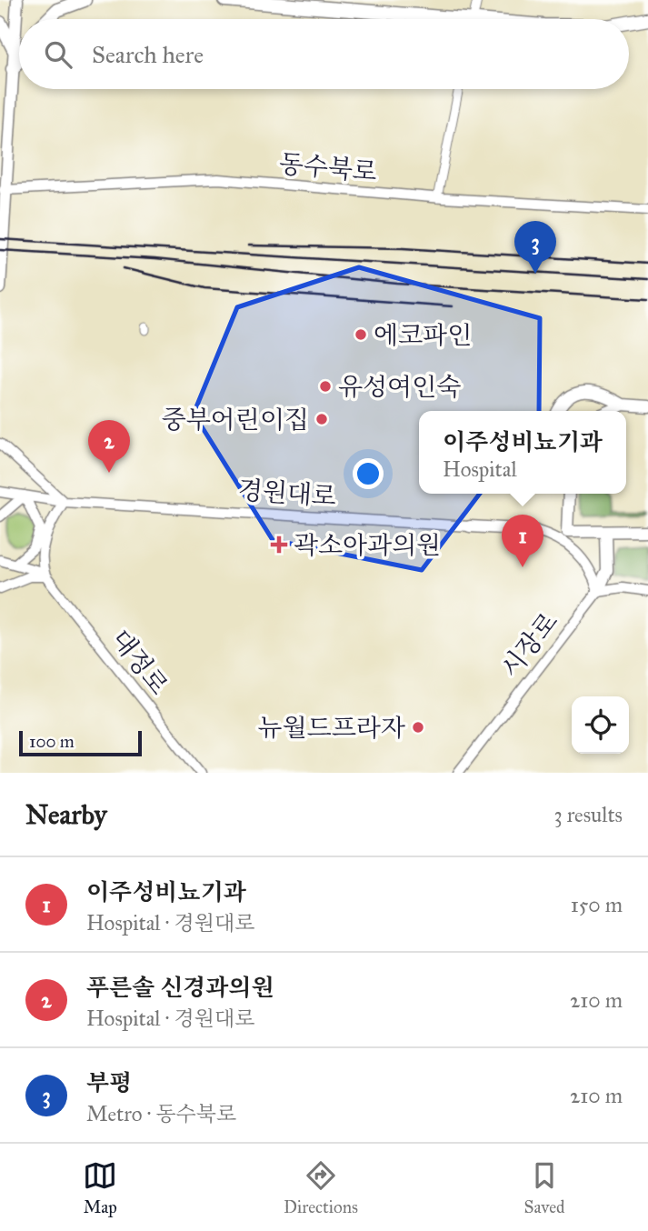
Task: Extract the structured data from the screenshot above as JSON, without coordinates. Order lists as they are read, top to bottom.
{
  "streets": {
    "main road": ["경원대로", "시장로"],
    "street": ["동수북로", "대정로"]
  },
  "crossings": [
    ["경원대로", "시장로"]
  ],
  "places": {
    "other": [
      "에코파인",
      "유성여인숙",
      "중부어린이집",
      "뉴월드프라자"
    ],
    "health": ["곽소아과의원"]
  },
  "scale_bar": "100 m",
  "page": {
    "search": "Search here",
    "pins": ["3", "2", "1"],
    "popup": ["이주성비뇨기과", "Hospital"],
    "scale": "100 m",
    "heading": ["Nearby", "3 results"],
    "list": [
      {
        "mark": "1",
        "name": "이주성비뇨기과",
        "note": "Hospital · 경원대로",
        "value": "150 m"
      },
      {
        "mark": "2",
        "name": "푸른솔 신경과의원",
        "note": "Hospital · 경원대로",
        "value": "210 m"
      },
      {
        "mark": "3",
        "name": "부평",
        "note": "Metro · 동수북로",
        "value": "210 m"
      }
    ],
    "nav": ["Map", "Directions", "Saved"]
  }
}
